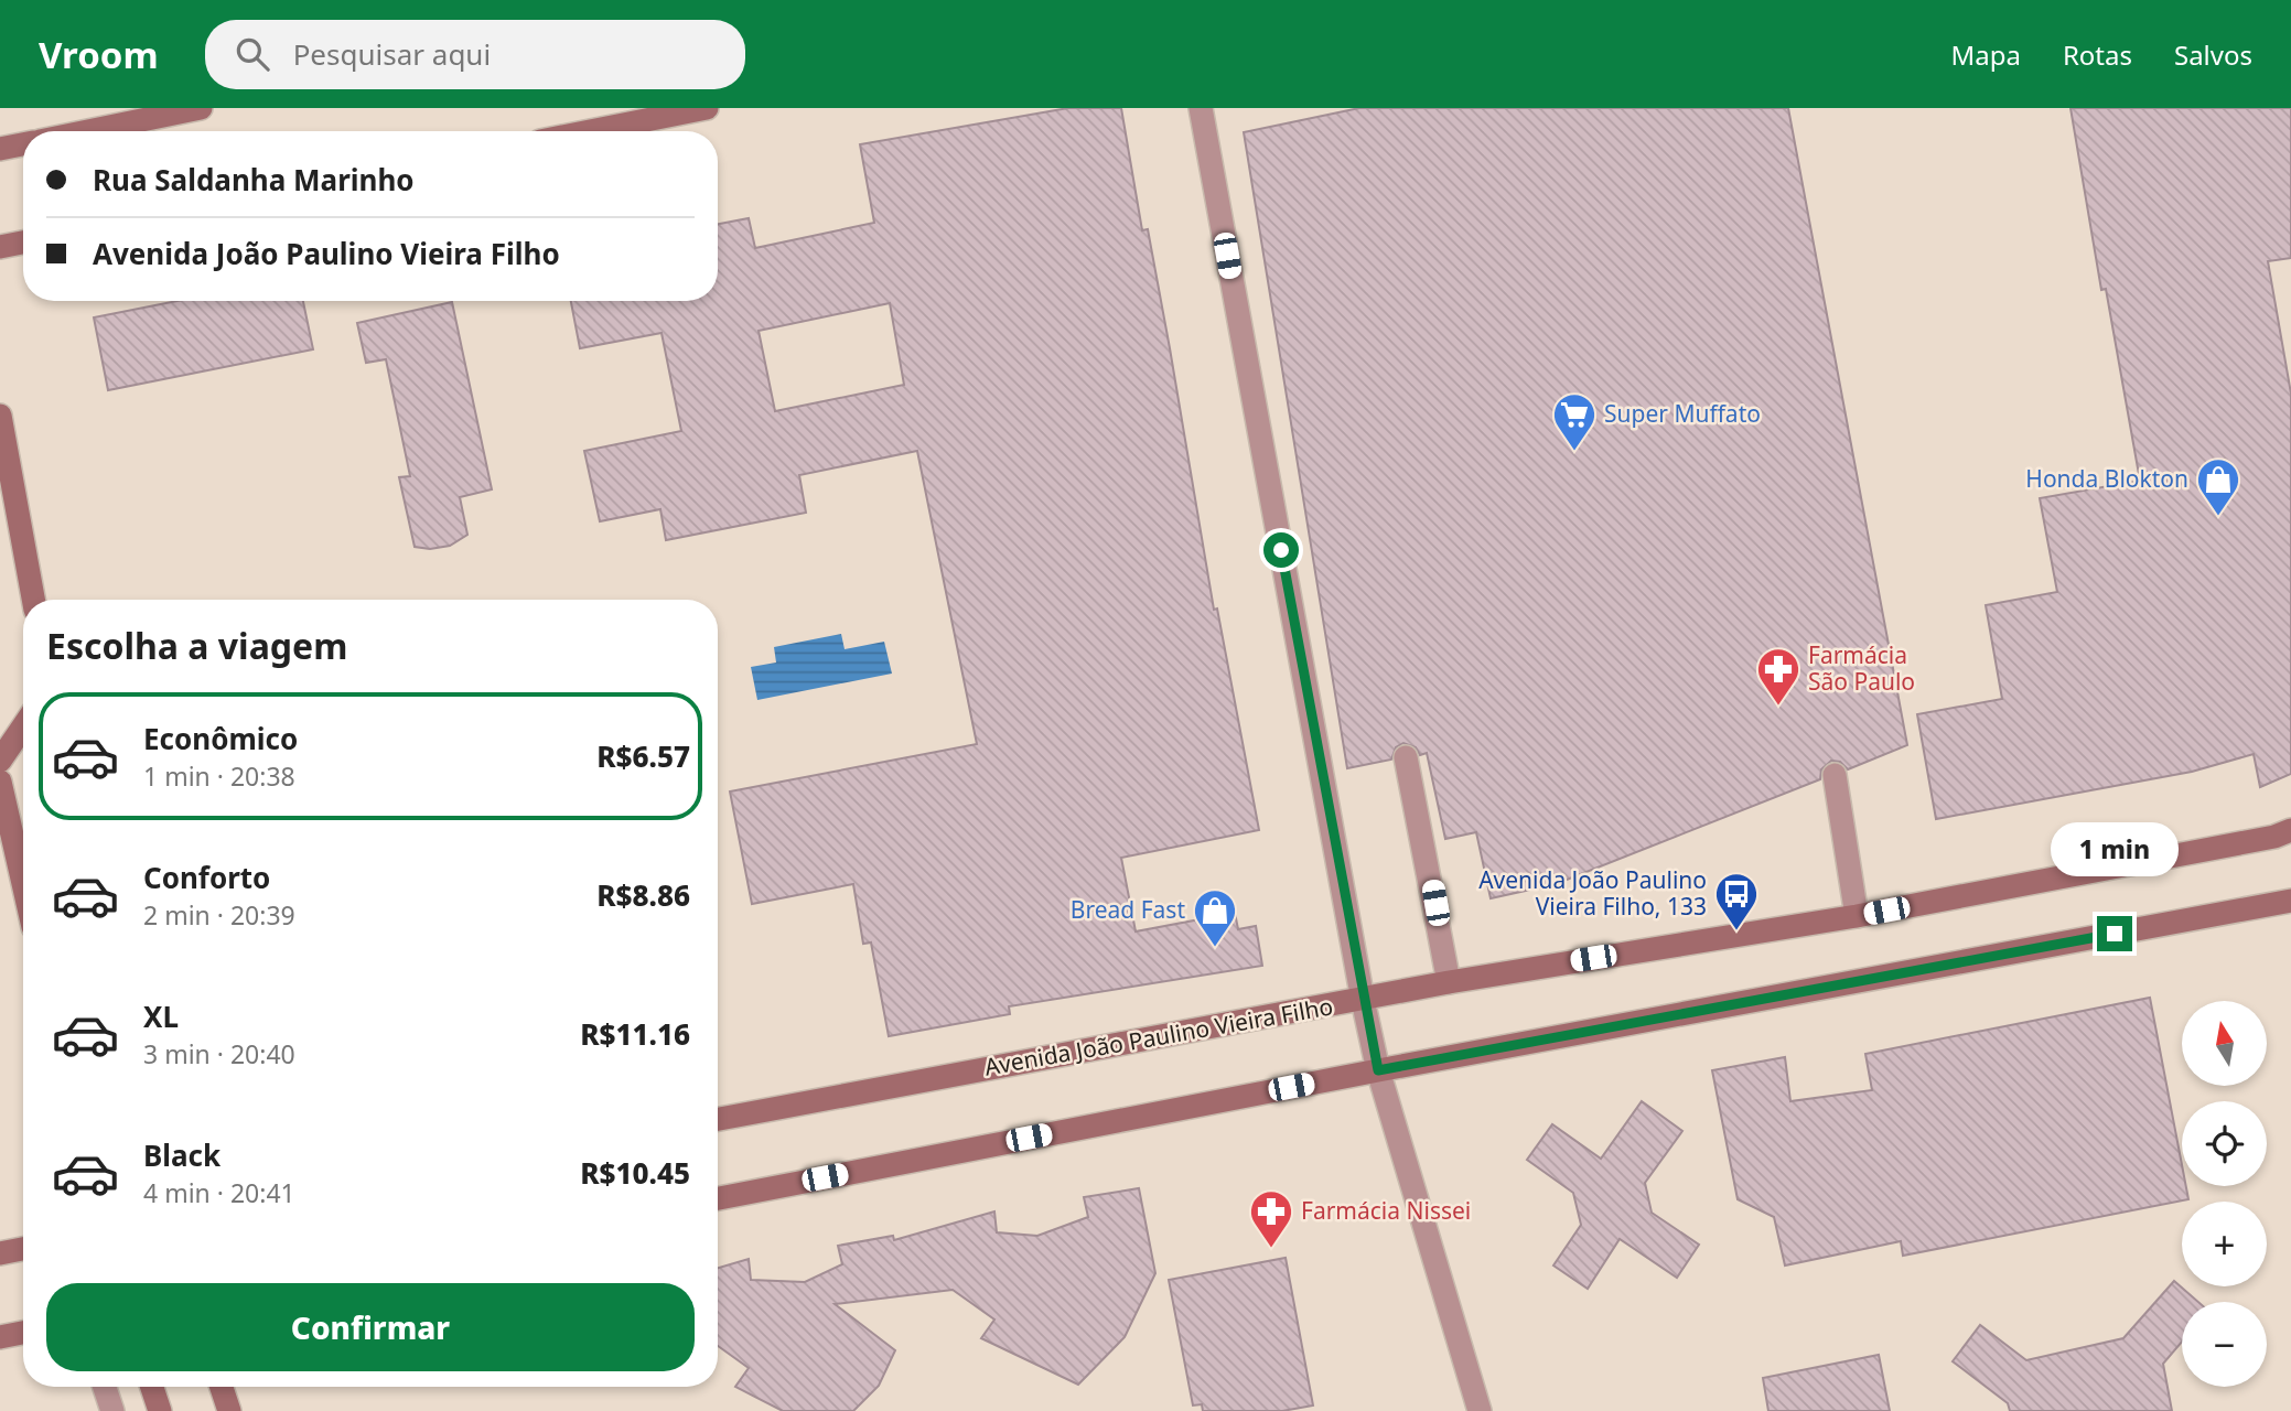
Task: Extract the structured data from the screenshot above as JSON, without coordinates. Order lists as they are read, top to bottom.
{
  "streets": {
    "main road": ["Avenida João Paulino Vieira Filho"]
  },
  "places": {
    "supermarket": ["Super Muffato"],
    "shop": ["Honda Blokton", "Bread Fast"],
    "pharmacy": ["Farmácia São Paulo", "Farmácia Nissei"],
    "bus stop": ["Avenida João Paulino Vieira Filho, 133"]
  },
  "north": "top",
  "page": {
    "header": "Vroom",
    "search": "Pesquisar aqui",
    "nav": ["Mapa", "Rotas", "Salvos"],
    "banner": ["Rua Saldanha Marinho", "Avenida João Paulino Vieira Filho"],
    "heading": "Escolha a viagem",
    "list": [
      {
        "name": "Econômico",
        "note": "1 min · 20:38",
        "value": "R$6.57"
      },
      {
        "name": "Conforto",
        "note": "2 min · 20:39",
        "value": "R$8.86"
      },
      {
        "name": "XL",
        "note": "3 min · 20:40",
        "value": "R$11.16"
      },
      {
        "name": "Black",
        "note": "4 min · 20:41",
        "value": "R$10.45"
      }
    ],
    "bubble": "1 min",
    "map_buttons": ["+", "−"],
    "buttons": "Confirmar"
  }
}
